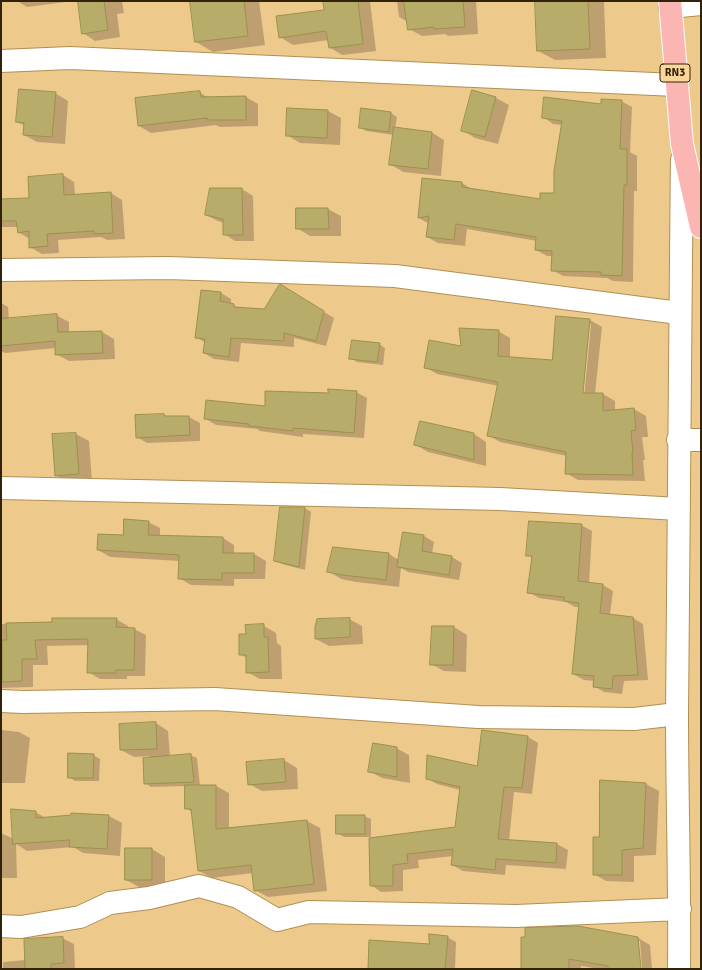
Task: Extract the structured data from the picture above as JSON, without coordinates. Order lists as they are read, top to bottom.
{
  "streets": {
    "highway": ["RN3"]
  }
}
